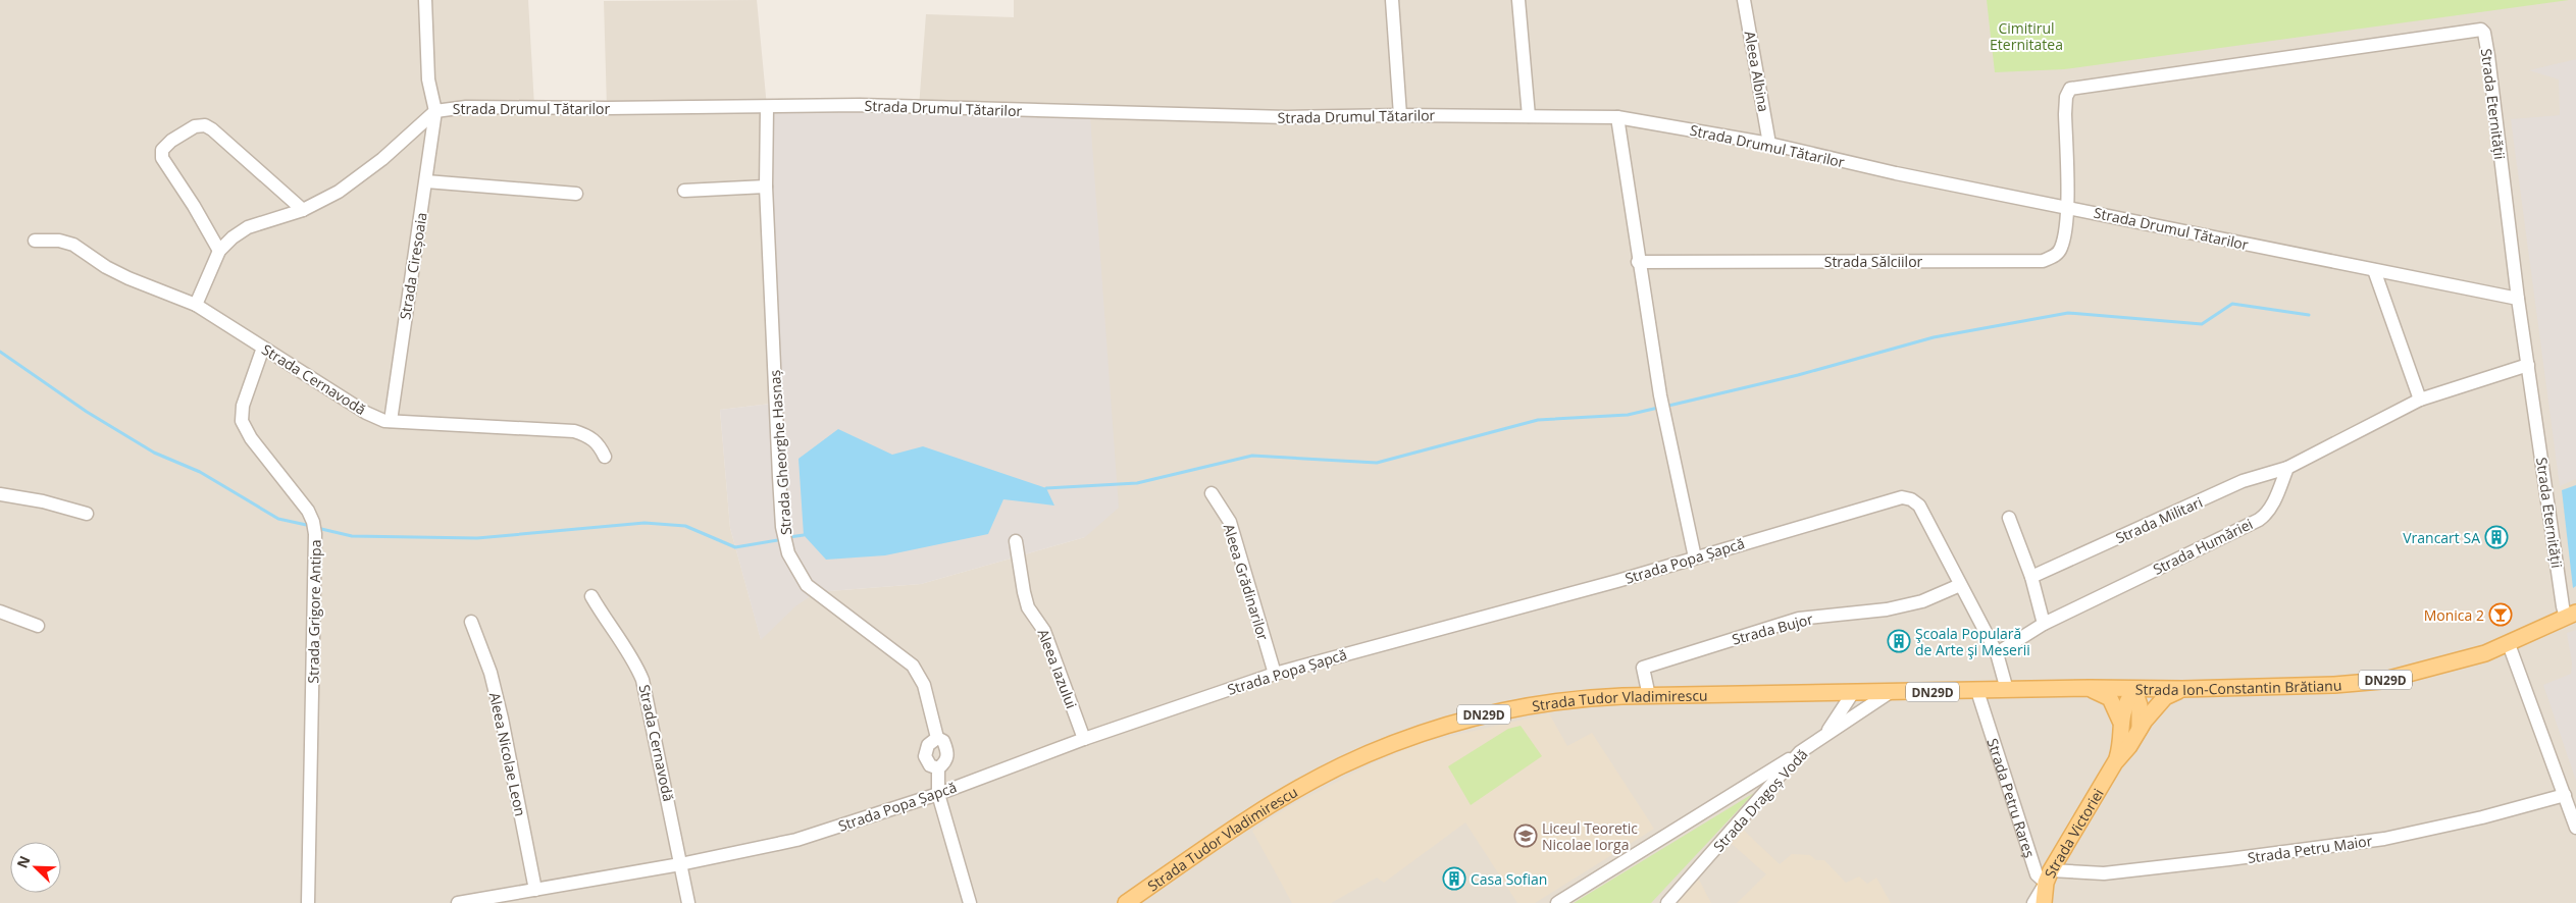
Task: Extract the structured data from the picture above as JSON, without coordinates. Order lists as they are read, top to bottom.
{
  "streets": {
    "main road": [
      "DN29D",
      "Strada Ion-Constantin Brătianu",
      "Strada Tudor Vladimirescu",
      "Strada Victoriei"
    ],
    "street": [
      "Aleea Albina",
      "Strada Eternității",
      "Strada Drumul Tătarilor",
      "Strada Sălciilor",
      "Strada Cireșoaia",
      "Strada Cernavodă",
      "Strada Gheorghe Hasnaș",
      "Strada Militari",
      "Strada Humăriei",
      "Strada Popa Șapcă",
      "Aleea Grădinarilor",
      "Strada Grigore Antipa",
      "Strada Bujor",
      "Aleea Iazului",
      "Aleea Nicolae Leon",
      "Strada Petru Rareș",
      "Strada Dragoș Vodă",
      "Strada Petru Maior"
    ]
  },
  "crossings": [
    ["Aleea Albina", "Strada Drumul Tătarilor"],
    ["Strada Eternității", "Strada Drumul Tătarilor"],
    ["Strada Eternității", "Strada Sălciilor"],
    ["Strada Eternității", "Strada Ion-Constantin Brătianu"],
    ["Strada Drumul Tătarilor", "Strada Sălciilor"],
    ["Strada Drumul Tătarilor", "Strada Cireșoaia"],
    ["Strada Drumul Tătarilor", "Strada Gheorghe Hasnaș"],
    ["Strada Cireșoaia", "Strada Cernavodă"],
    ["Strada Cernavodă", "Strada Popa Șapcă"],
    ["Strada Cernavodă", "Strada Grigore Antipa"],
    ["Strada Militari", "Strada Humăriei"],
    ["Strada Humăriei", "Strada Popa Șapcă"],
    ["Strada Popa Șapcă", "Aleea Grădinarilor"],
    ["Strada Popa Șapcă", "Strada Bujor"],
    ["Strada Popa Șapcă", "Aleea Iazului"],
    ["Strada Popa Șapcă", "Strada Ion-Constantin Brătianu"],
    ["Strada Popa Șapcă", "Aleea Nicolae Leon"],
    ["Strada Bujor", "Strada Tudor Vladimirescu"],
    ["Strada Ion-Constantin Brătianu", "Strada Tudor Vladimirescu"],
    ["Strada Ion-Constantin Brătianu", "Strada Petru Rareș"],
    ["Strada Ion-Constantin Brătianu", "Strada Dragoș Vodă"],
    ["Strada Ion-Constantin Brătianu", "Strada Victoriei"],
    ["Strada Tudor Vladimirescu", "Strada Dragoș Vodă"],
    ["Strada Petru Rareș", "Strada Victoriei"],
    ["Strada Petru Rareș", "Strada Petru Maior"],
    ["Strada Victoriei", "Strada Petru Maior"]
  ],
  "parks": ["Cimitirul Eternitatea"],
  "places": {
    "building": ["Vrancart SA", "Şcoala Populară de Arte şi Meserii", "Casa Sofian"],
    "bar": ["Monica 2"],
    "school or university": ["Liceul Teoretic Nicolae Iorga"]
  },
  "north": "top left"
}
